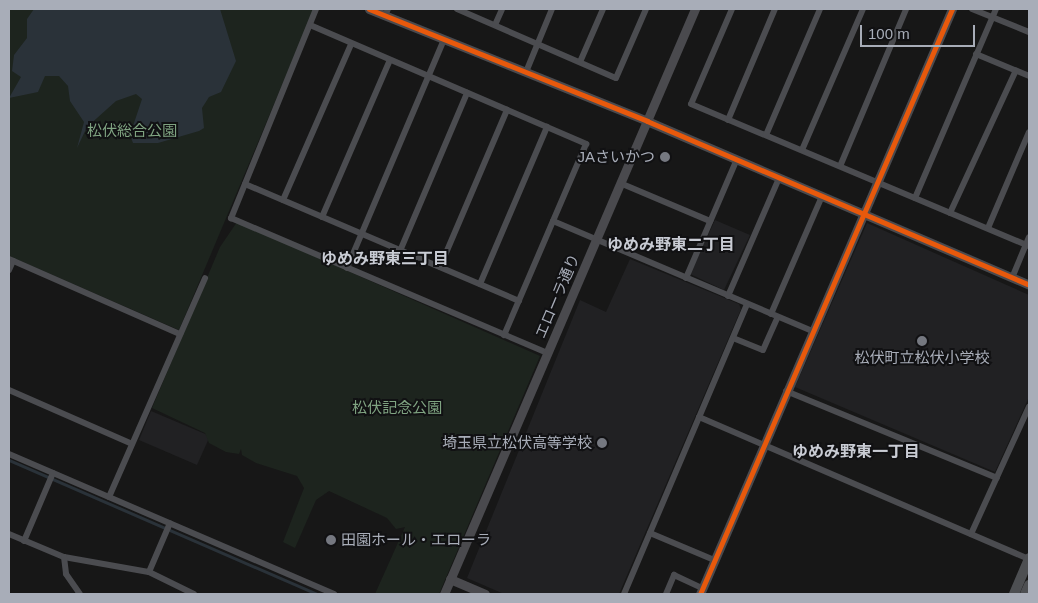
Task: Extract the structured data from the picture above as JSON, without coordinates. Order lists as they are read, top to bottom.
{
  "streets": {
    "street": ["エローラ通り"]
  },
  "districts": ["ゆめみ野東二丁目", "ゆめみ野東三丁目", "ゆめみ野東一丁目"],
  "parks": ["松伏総合公園", "松伏記念公園"],
  "places": [
    "JAさいかつ",
    "松伏町立松伏小学校",
    "埼玉県立松伏高等学校",
    "田園ホール・エローラ"
  ],
  "scale_bar": "100 m"
}
